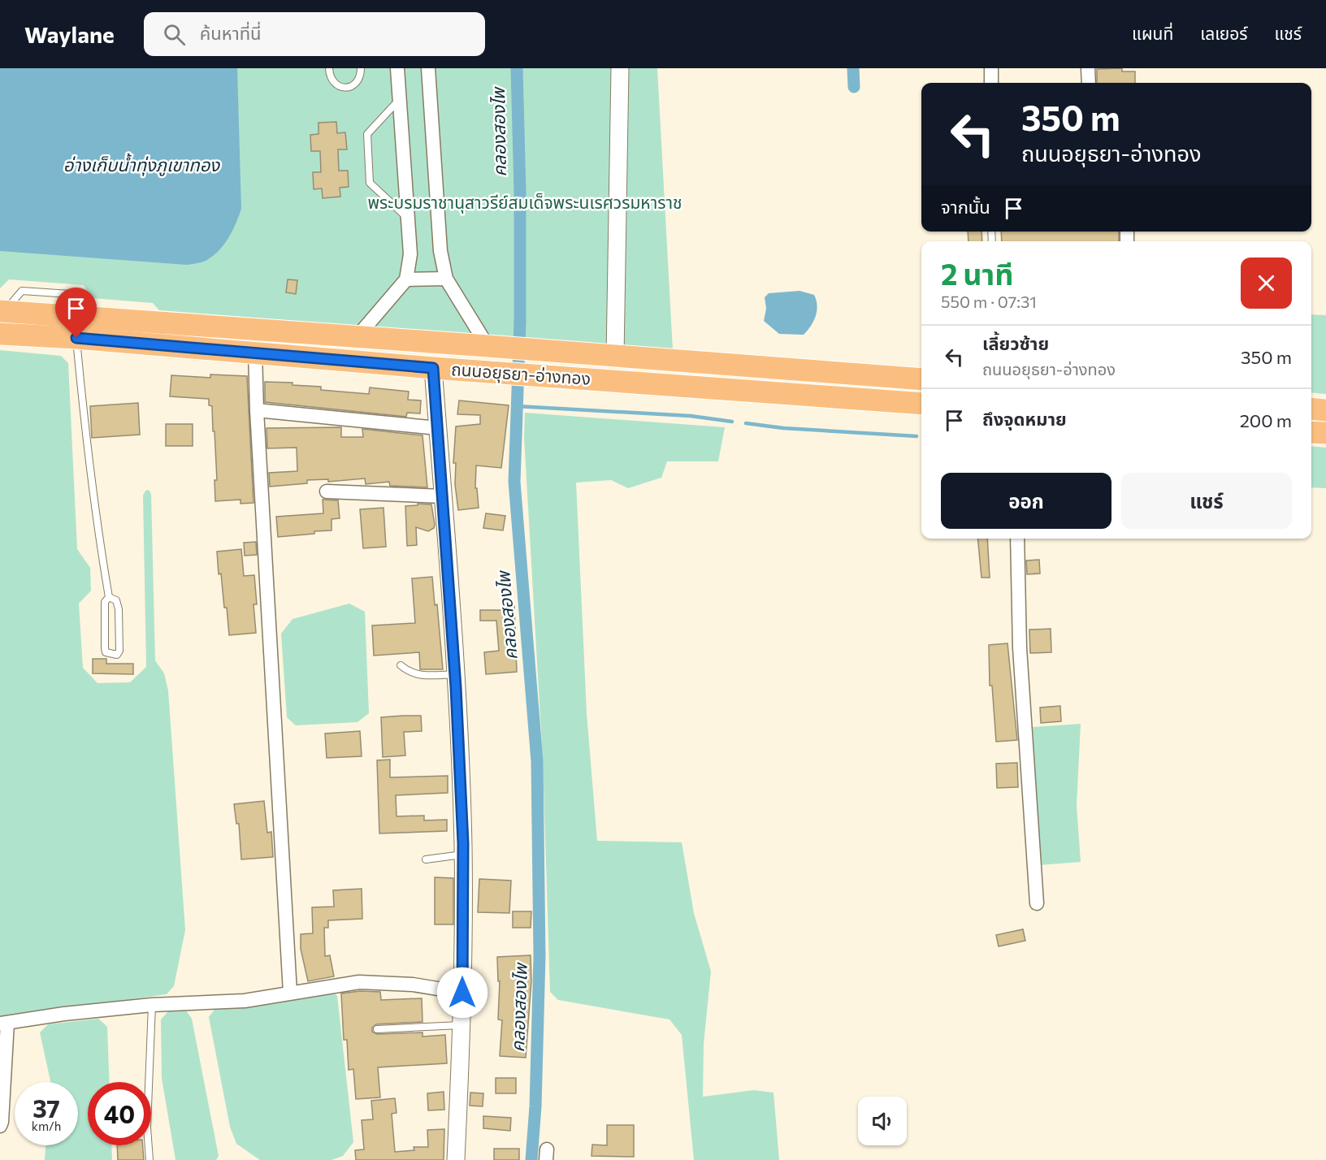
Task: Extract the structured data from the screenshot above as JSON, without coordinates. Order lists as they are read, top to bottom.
{
  "streets": {
    "main road": ["ถนนอยุธยา-อ่างทอง"]
  },
  "water": ["คลองสองไพ", "อ่างเก็บน้ำทุ่งภูเขาทอง"],
  "parks": ["พระบรมราชานุสาวรีย์สมเด็จพระนเรศวรมหาราช"],
  "page": {
    "header": "Waylane",
    "search": "ค้นหาที่นี่",
    "nav": ["แผนที่", "เลเยอร์", "แชร์"],
    "turn": ["350 m", "ถนนอยุธยา-อ่างทอง"],
    "then": "จากนั้น",
    "heading": ["2 นาที", "550 m · 07:31"],
    "list": [
      {
        "name": "เลี้ยวซ้าย",
        "note": "ถนนอยุธยา-อ่างทอง",
        "value": "350 m"
      },
      {
        "name": "ถึงจุดหมาย",
        "value": "200 m"
      }
    ],
    "buttons": ["ออก", "แชร์"],
    "speed": "37 km/h",
    "limit": "40"
  }
}
